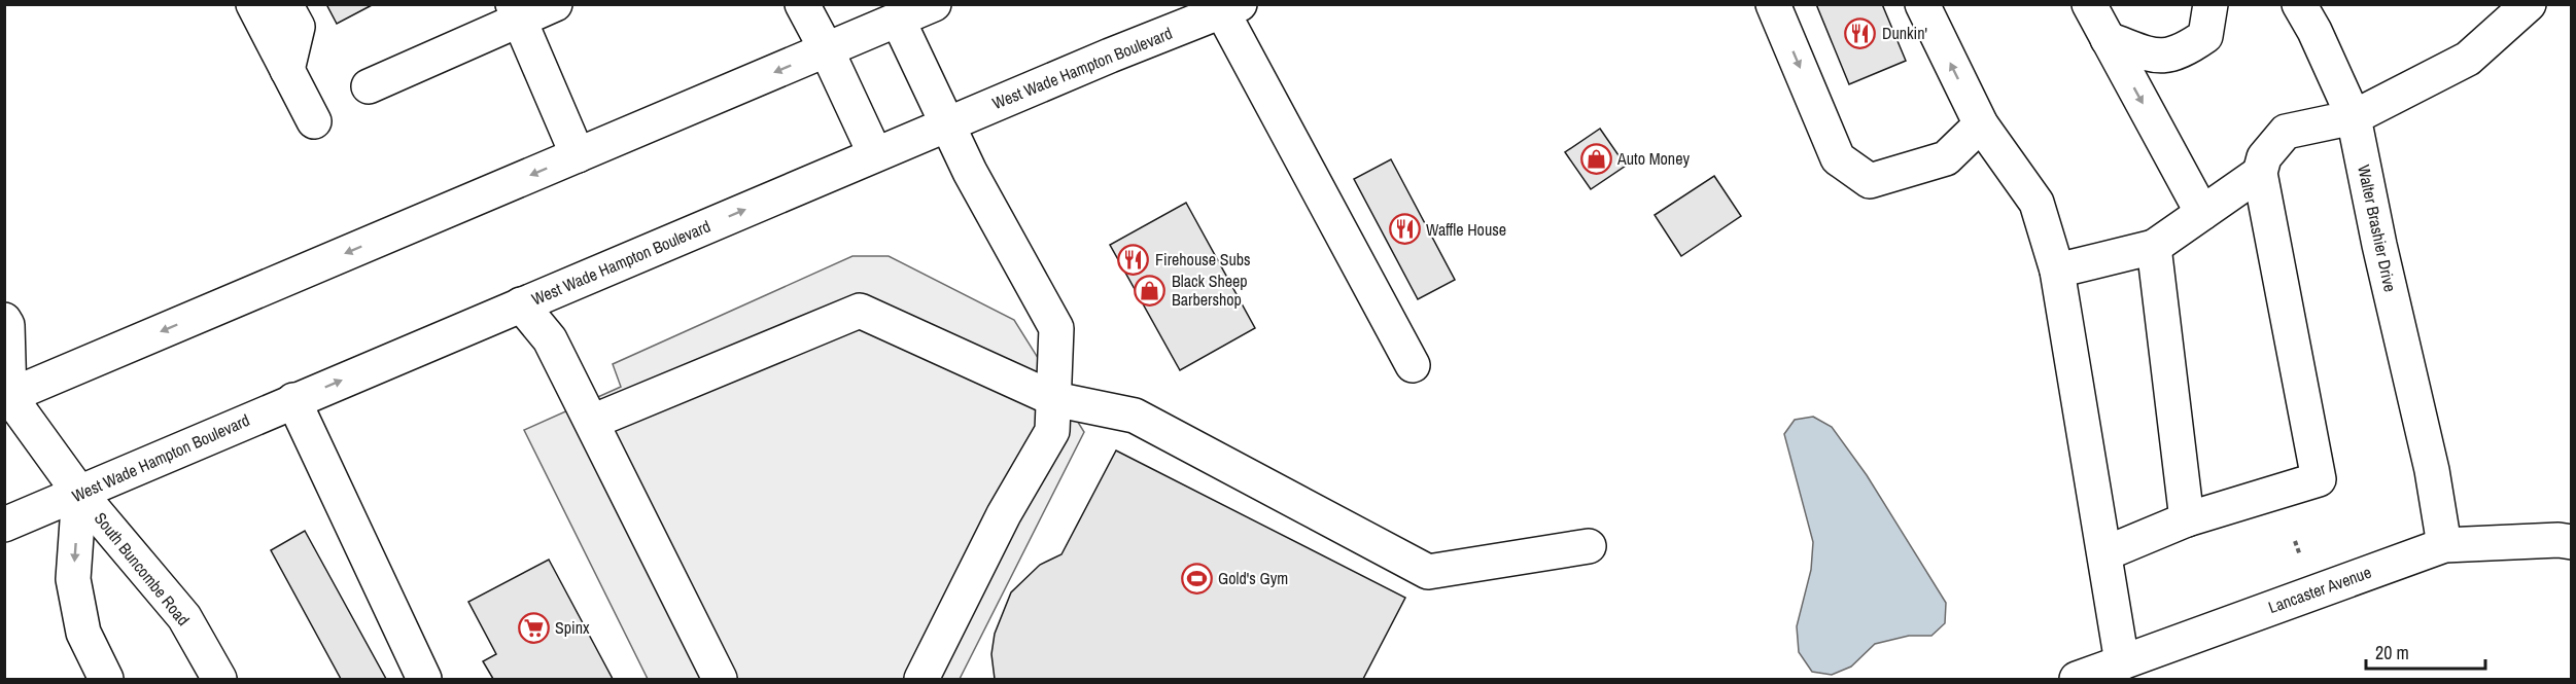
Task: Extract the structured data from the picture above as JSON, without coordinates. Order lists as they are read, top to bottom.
{
  "streets": {
    "main road": [
      "West Wade Hampton Boulevard",
      "Walter Brashier Drive",
      "South Buncombe Road",
      "Lancaster Avenue"
    ]
  },
  "crossings": [
    ["West Wade Hampton Boulevard", "South Buncombe Road"],
    ["Walter Brashier Drive", "Lancaster Avenue"]
  ],
  "places": {
    "restaurant": ["Dunkin'", "Waffle House", "Firehouse Subs"],
    "shop": ["Auto Money", "Black Sheep Barbershop"],
    "sports": ["Gold's Gym"],
    "supermarket": ["Spinx"]
  },
  "scale_bar": "20 m"
}
